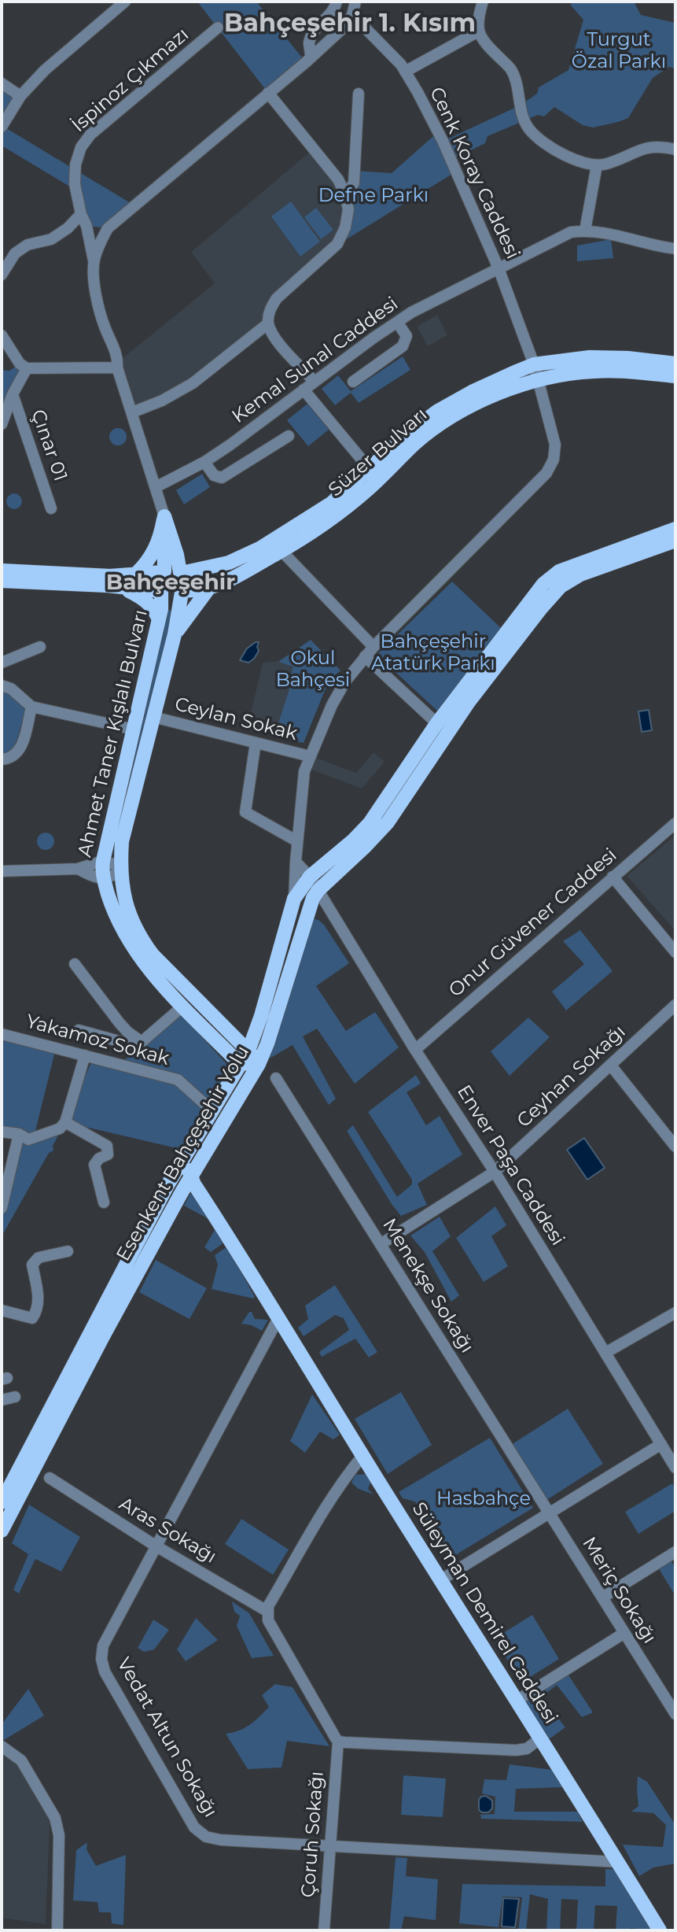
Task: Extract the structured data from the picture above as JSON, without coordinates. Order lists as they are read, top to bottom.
{
  "streets": {
    "main road": [
      "Süzer Bulvarı",
      "Ahmet Taner Kışlalı Bulvarı",
      "Esenkent Bahçeşehir Yolu",
      "Süleyman Demirel Caddesi"
    ],
    "street": [
      "İspinoz Çıkmazı",
      "Cenk Koray Caddesi",
      "Kemal Sunal Caddesi",
      "Çınar 01",
      "Ceylan Sokak",
      "Onur Güvener Caddesi",
      "Yakamoz Sokak",
      "Ceyhan Sokağı",
      "Enver Paşa Caddesi",
      "Menekşe Sokağı",
      "Aras Sokağı",
      "Meriç Sokağı",
      "Vedat Altun Sokağı",
      "Çoruh Sokağı"
    ]
  },
  "crossings": [
    ["İspinoz Çıkmazı", "Kemal Sunal Caddesi"],
    ["Cenk Koray Caddesi", "Kemal Sunal Caddesi"],
    ["Cenk Koray Caddesi", "Süzer Bulvarı"],
    ["Cenk Koray Caddesi", "Ceylan Sokak"],
    ["Cenk Koray Caddesi", "Esenkent Bahçeşehir Yolu"],
    ["Cenk Koray Caddesi", "Enver Paşa Caddesi"],
    ["Süzer Bulvarı", "Ahmet Taner Kışlalı Bulvarı"],
    ["Ceylan Sokak", "Ahmet Taner Kışlalı Bulvarı"],
    ["Ahmet Taner Kışlalı Bulvarı", "Esenkent Bahçeşehir Yolu"],
    ["Onur Güvener Caddesi", "Enver Paşa Caddesi"],
    ["Ceyhan Sokağı", "Enver Paşa Caddesi"],
    ["Ceyhan Sokağı", "Menekşe Sokağı"],
    ["Esenkent Bahçeşehir Yolu", "Enver Paşa Caddesi"],
    ["Esenkent Bahçeşehir Yolu", "Süleyman Demirel Caddesi"],
    ["Menekşe Sokağı", "Meriç Sokağı"],
    ["Aras Sokağı", "Vedat Altun Sokağı"],
    ["Süleyman Demirel Caddesi", "Vedat Altun Sokağı"],
    ["Vedat Altun Sokağı", "Çoruh Sokağı"]
  ],
  "districts": ["Bahçeşehir 1. Kısım", "Bahçeşehir"],
  "parks": [
    "Turgut Özal Parkı",
    "Defne Parkı",
    "Bahçeşehir Atatürk Parkı",
    "Okul Bahçesi",
    "Hasbahçe"
  ]
}
